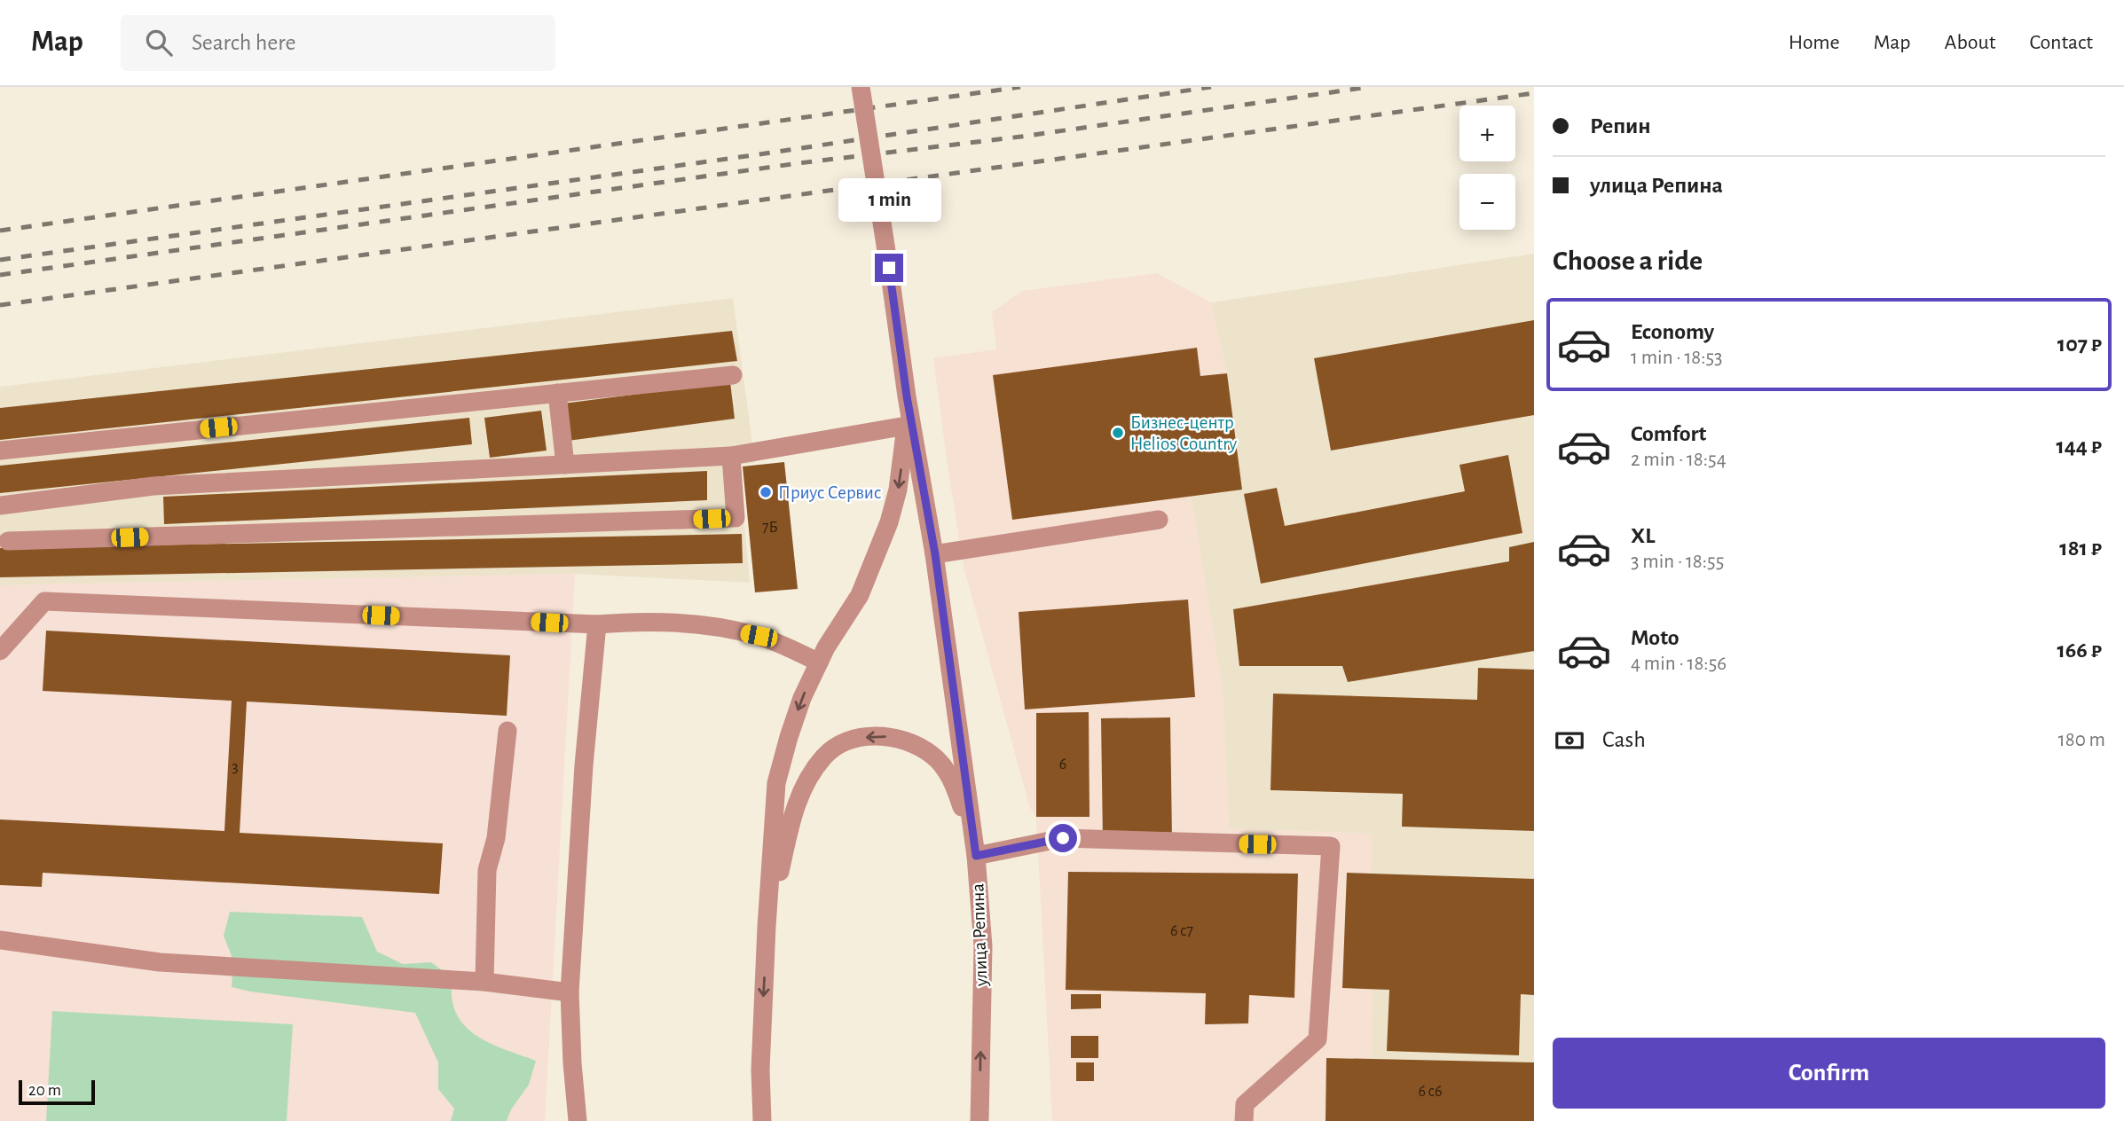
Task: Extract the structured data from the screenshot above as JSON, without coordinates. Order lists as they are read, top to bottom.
{
  "streets": {
    "street": ["улица Репина"]
  },
  "places": ["Бизнес-центр Helios Country", "Приус Сервис"],
  "house_numbers": [
    "7Б",
    "6",
    "3",
    "6 с7",
    "6 с6"
  ],
  "scale_bar": "20 m",
  "page": {
    "header": "Map",
    "search": "Search here",
    "nav": [
      "Home",
      "Map",
      "About",
      "Contact"
    ],
    "banner": ["Репин", "улица Репина"],
    "map_buttons": ["+", "−"],
    "bubble": "1 min",
    "heading": "Choose a ride",
    "list": [
      {
        "name": "Economy",
        "note": "1 min · 18:53",
        "value": "107 ₽"
      },
      {
        "name": "Comfort",
        "note": "2 min · 18:54",
        "value": "144 ₽"
      },
      {
        "name": "XL",
        "note": "3 min · 18:55",
        "value": "181 ₽"
      },
      {
        "name": "Moto",
        "note": "4 min · 18:56",
        "value": "166 ₽"
      }
    ],
    "pay": ["Cash", "180 m"],
    "buttons": "Confirm",
    "scale": "20 m"
  }
}
